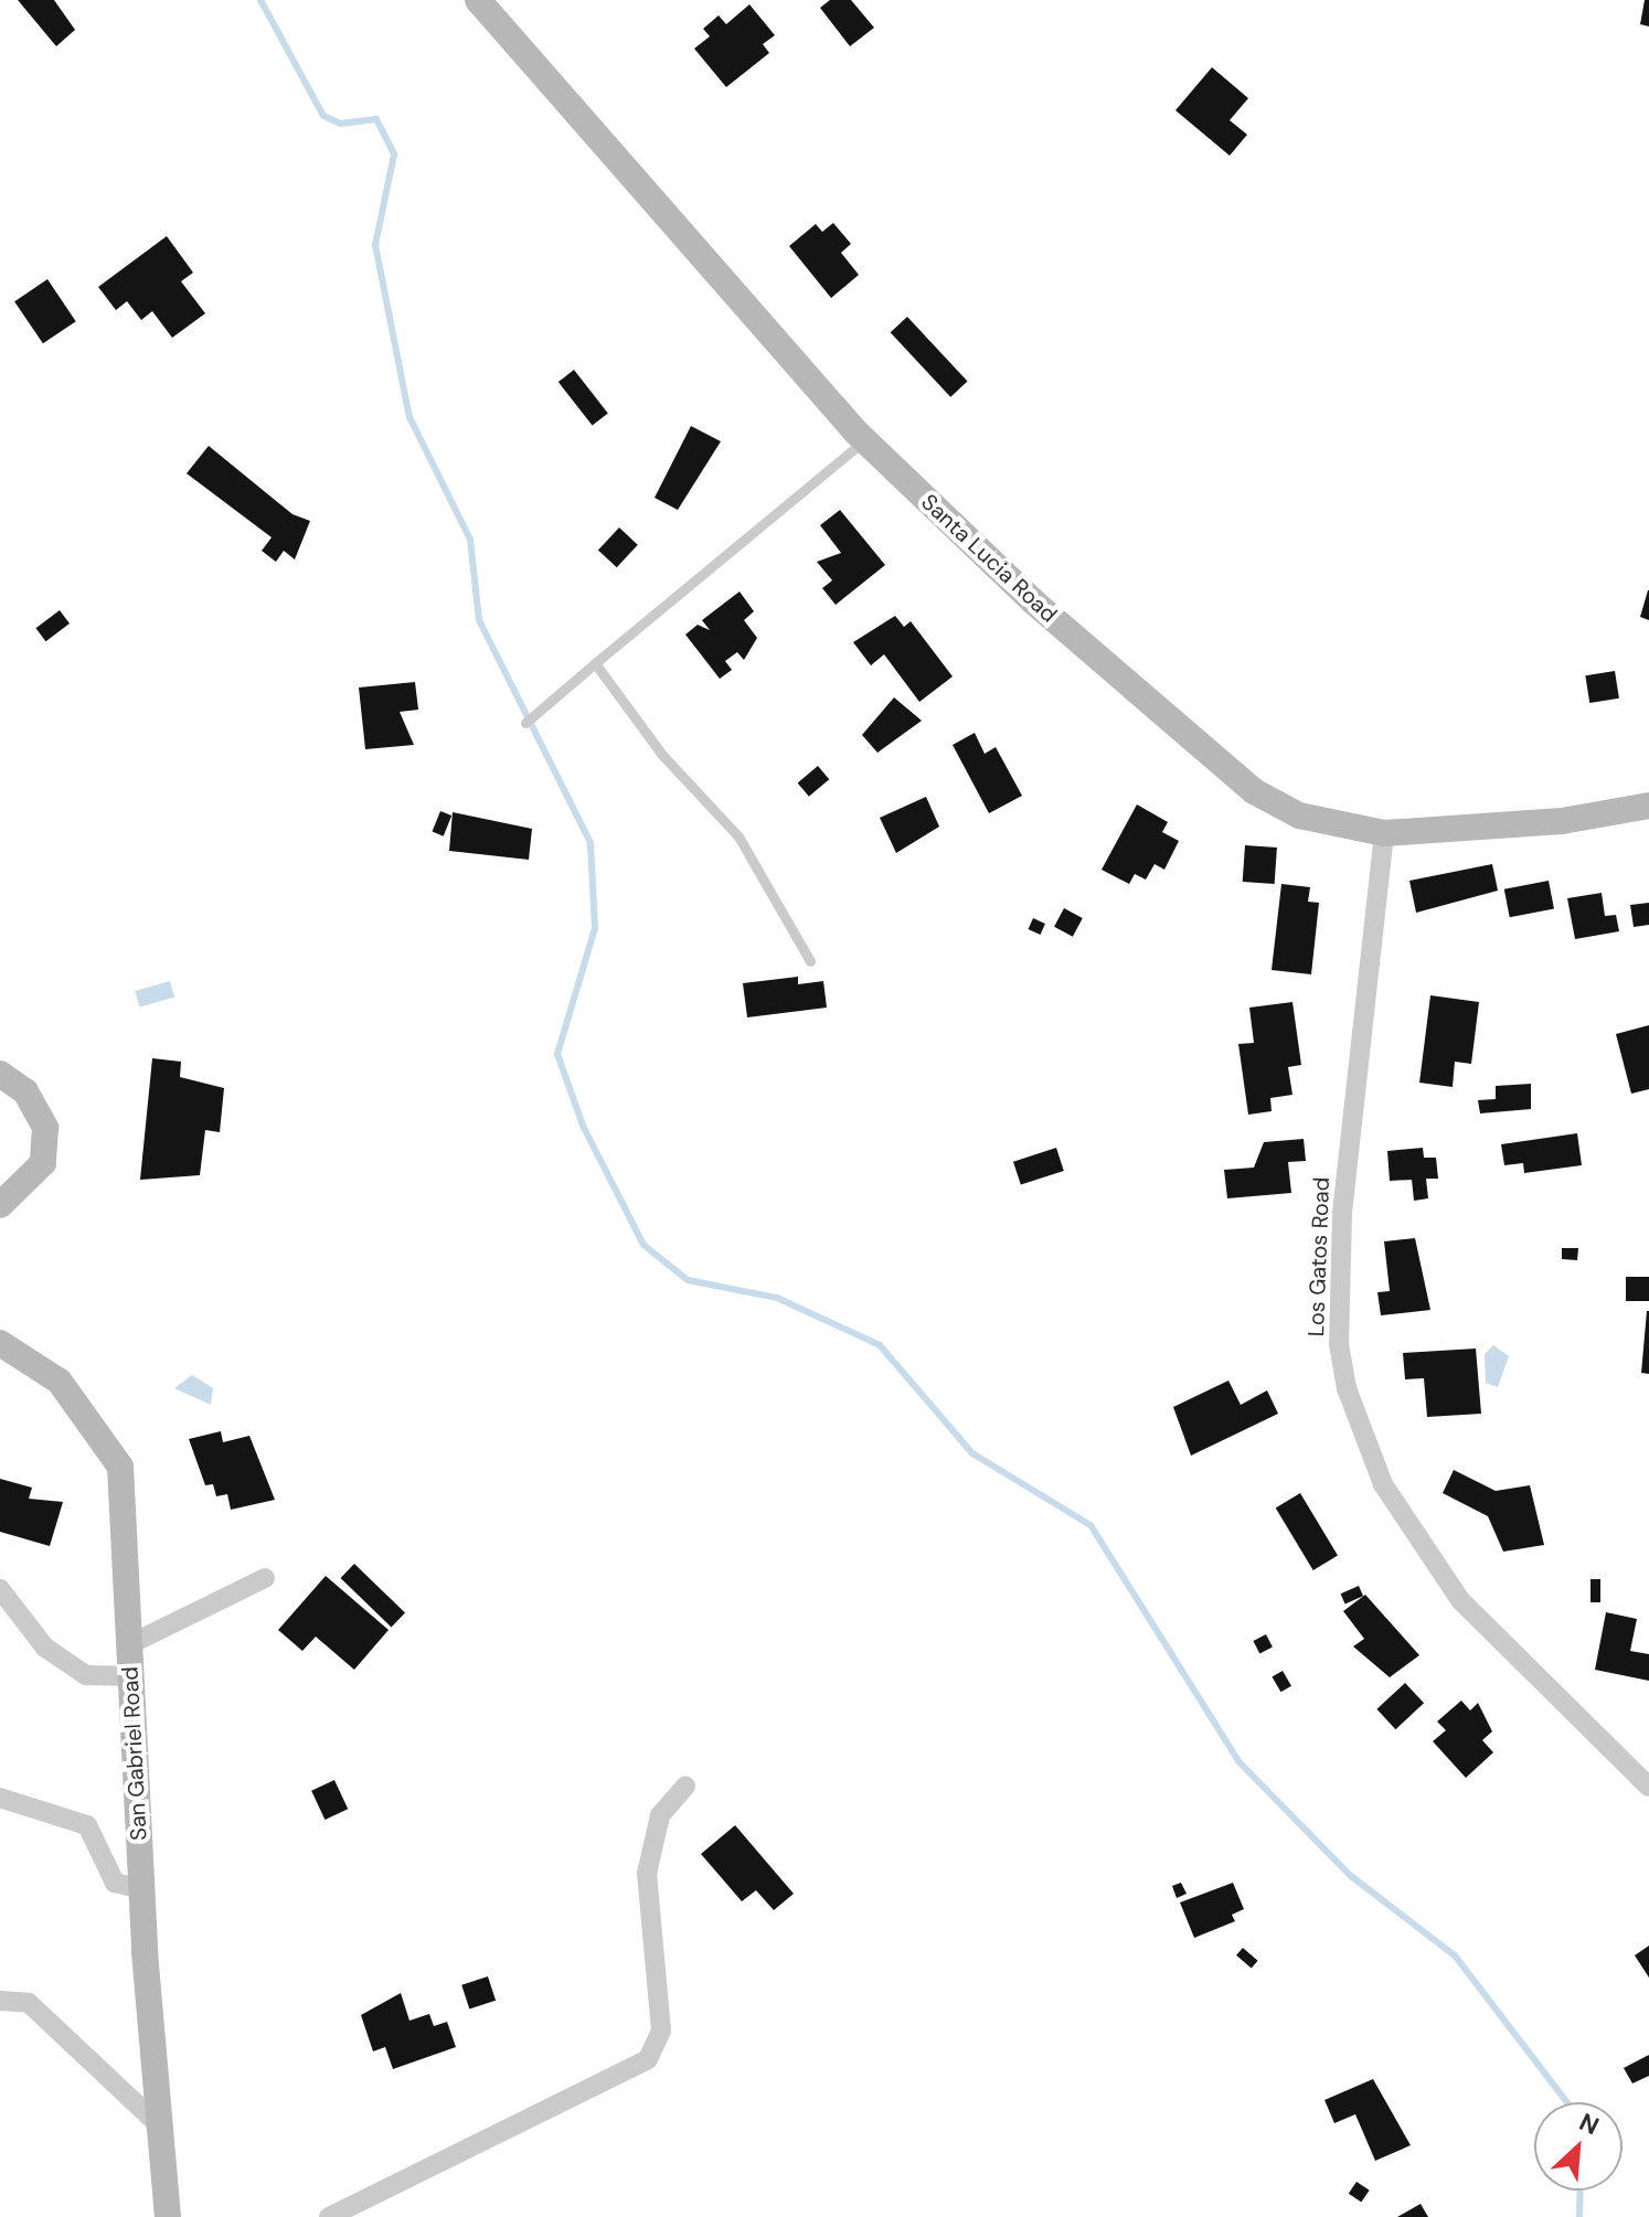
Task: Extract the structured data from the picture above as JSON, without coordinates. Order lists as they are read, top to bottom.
{
  "streets": {
    "street": ["Santa Lucia Road", "Los Gatos Road", "San Gabriel Road"]
  },
  "crossings": [
    ["Santa Lucia Road", "Los Gatos Road"]
  ],
  "north": "top right"
}
